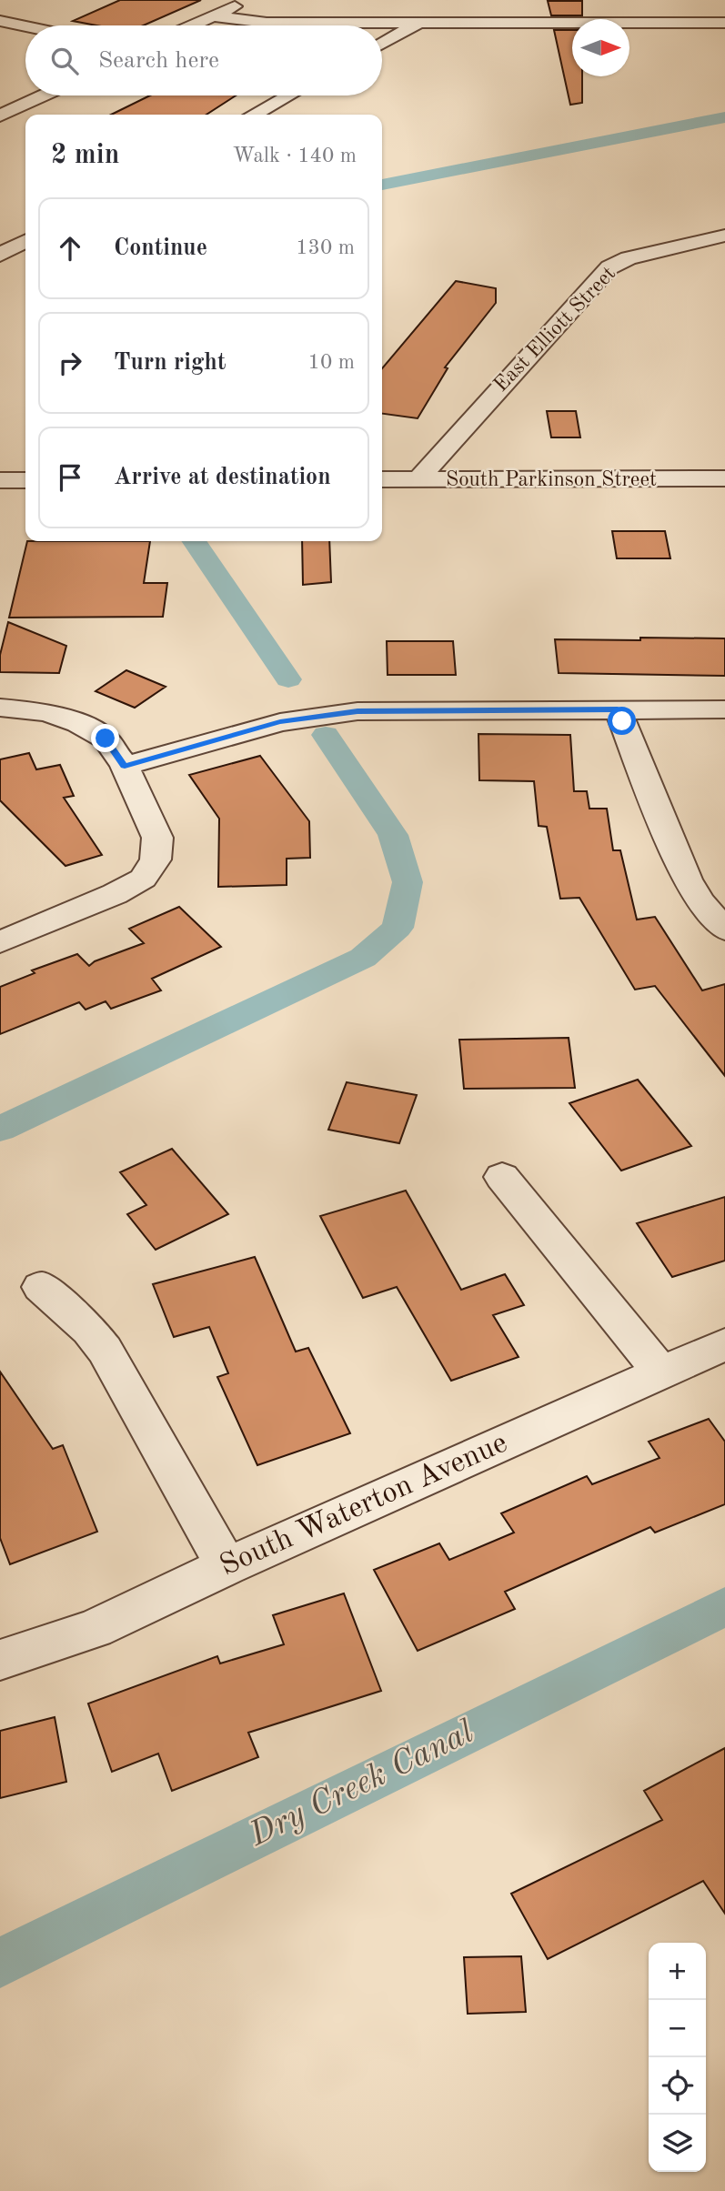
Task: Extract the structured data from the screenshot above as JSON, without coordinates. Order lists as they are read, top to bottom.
{
  "streets": {
    "street": ["East Elliott Street", "South Parkinson Street", "South Waterton Avenue"]
  },
  "crossings": [
    ["East Elliott Street", "South Parkinson Street"]
  ],
  "water": ["Dry Creek Canal"],
  "north": "right",
  "page": {
    "search": "Search here",
    "heading": ["2 min", "Walk · 140 m"],
    "list": [
      ["Continue", "130 m"],
      ["Turn right", "10 m"],
      "Arrive at destination"
    ],
    "map_buttons": ["+", "−"]
  }
}
